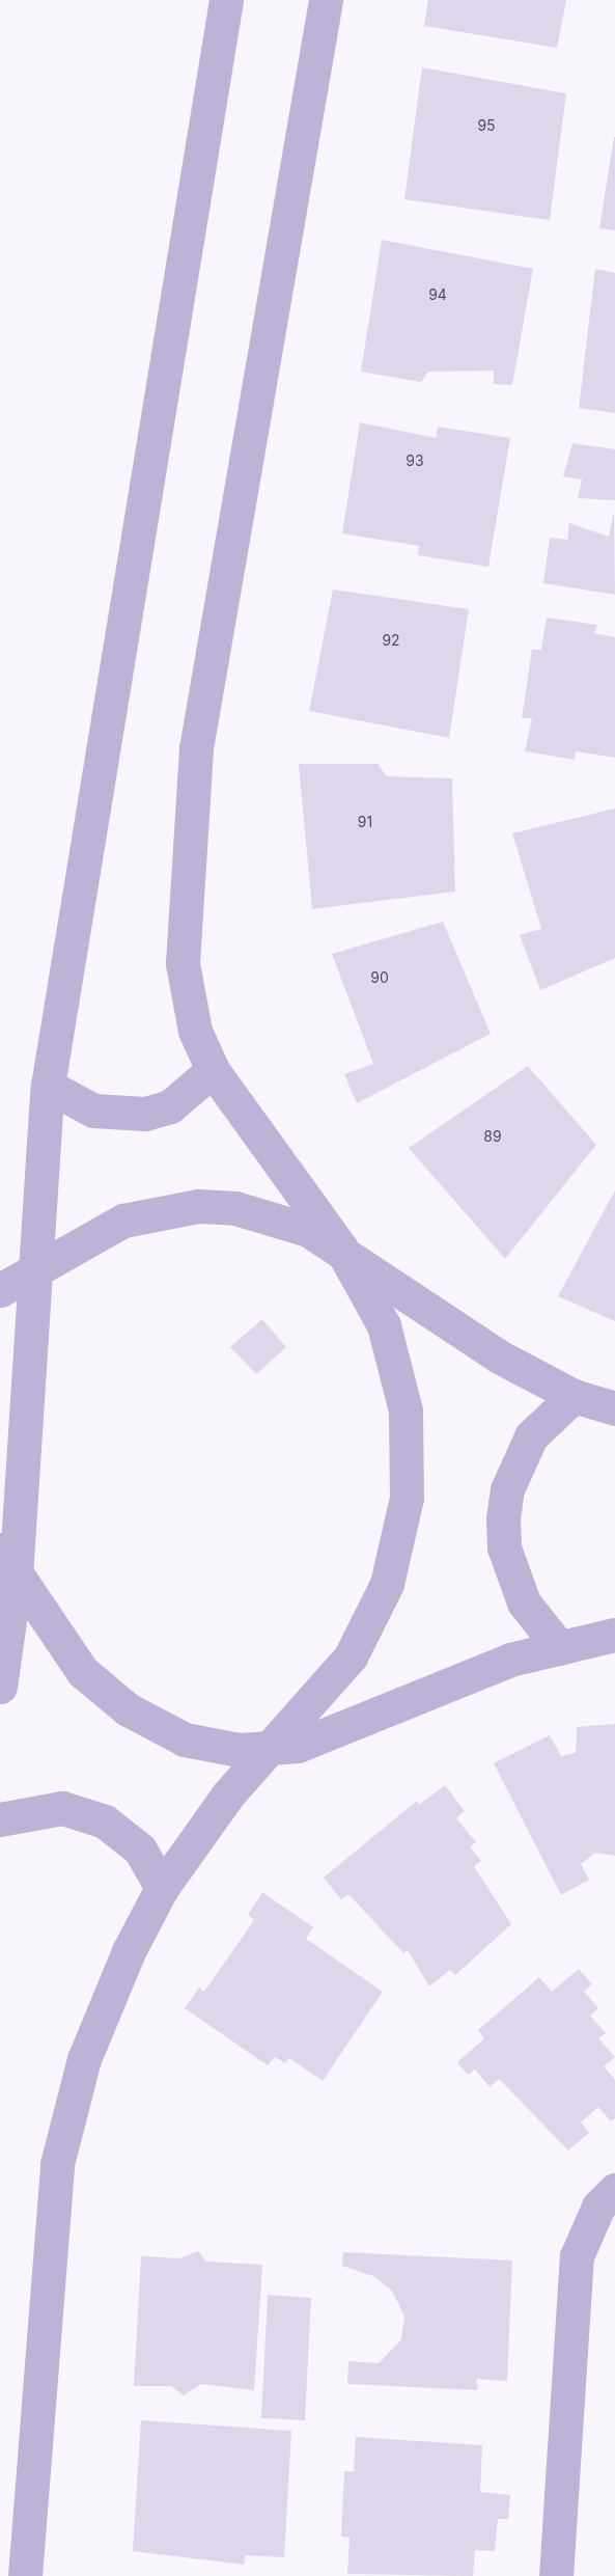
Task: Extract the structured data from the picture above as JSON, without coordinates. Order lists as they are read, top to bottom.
{
  "house_numbers": [
    "95",
    "94",
    "93",
    "92",
    "91",
    "90",
    "89"
  ]
}
